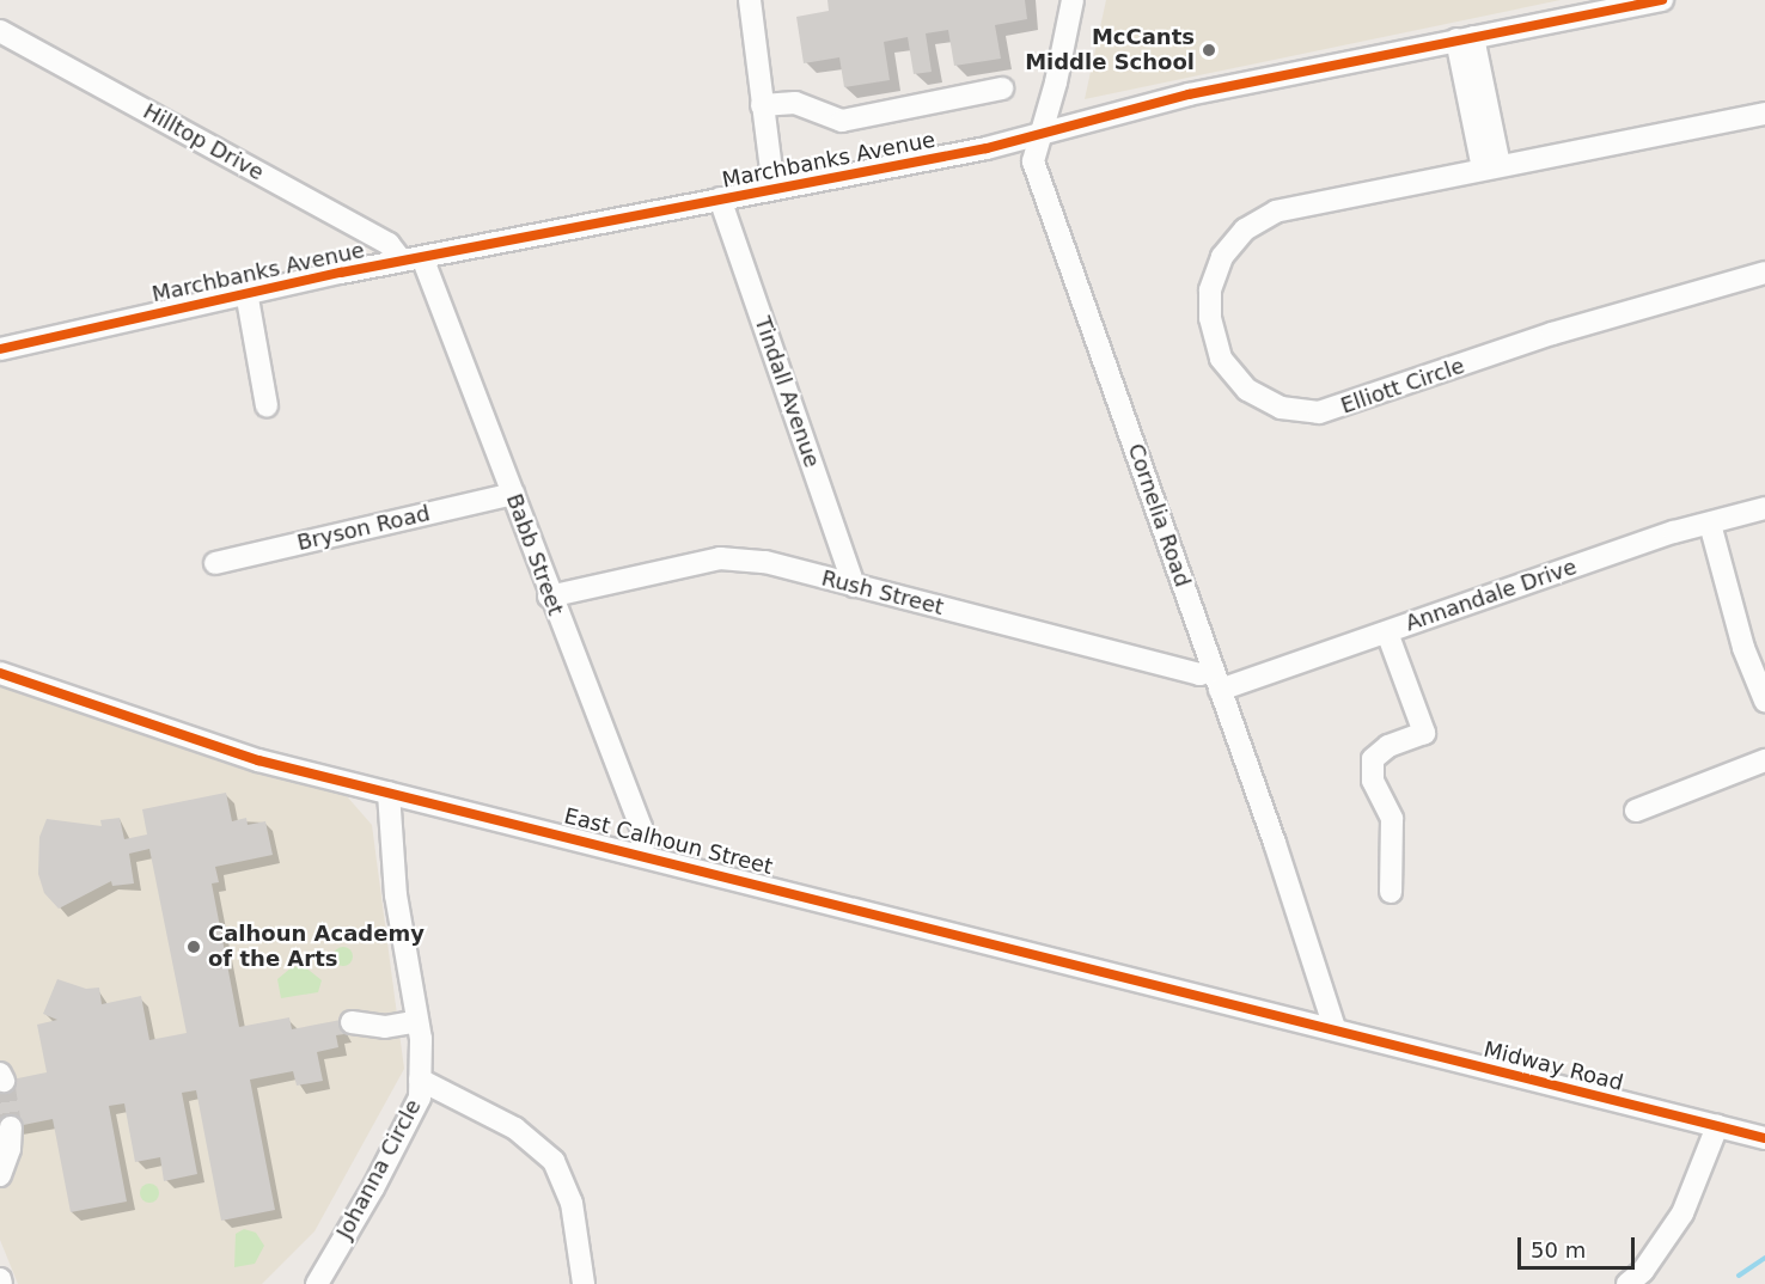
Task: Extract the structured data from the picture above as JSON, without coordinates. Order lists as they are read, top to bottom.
{
  "streets": {
    "street": [
      "Hilltop Drive",
      "Marchbanks Avenue",
      "Elliott Circle",
      "Tindall Avenue",
      "Cornelia Road",
      "Bryson Road",
      "Babb Street",
      "Rush Street",
      "Annandale Drive",
      "East Calhoun Street",
      "Midway Road",
      "Johanna Circle"
    ]
  },
  "crossings": [
    ["Hilltop Drive", "Marchbanks Avenue"],
    ["Hilltop Drive", "Babb Street"],
    ["Marchbanks Avenue", "Tindall Avenue"],
    ["Marchbanks Avenue", "Cornelia Road"],
    ["Marchbanks Avenue", "Babb Street"],
    ["Tindall Avenue", "Rush Street"],
    ["Cornelia Road", "Rush Street"],
    ["Cornelia Road", "Annandale Drive"],
    ["Cornelia Road", "East Calhoun Street"],
    ["Cornelia Road", "Midway Road"],
    ["Bryson Road", "Babb Street"],
    ["Babb Street", "Rush Street"],
    ["Babb Street", "East Calhoun Street"],
    ["Rush Street", "Annandale Drive"],
    ["East Calhoun Street", "Midway Road"],
    ["East Calhoun Street", "Johanna Circle"]
  ],
  "places": ["McCants Middle School", "Calhoun Academy of the Arts"],
  "scale_bar": "50 m"
}
